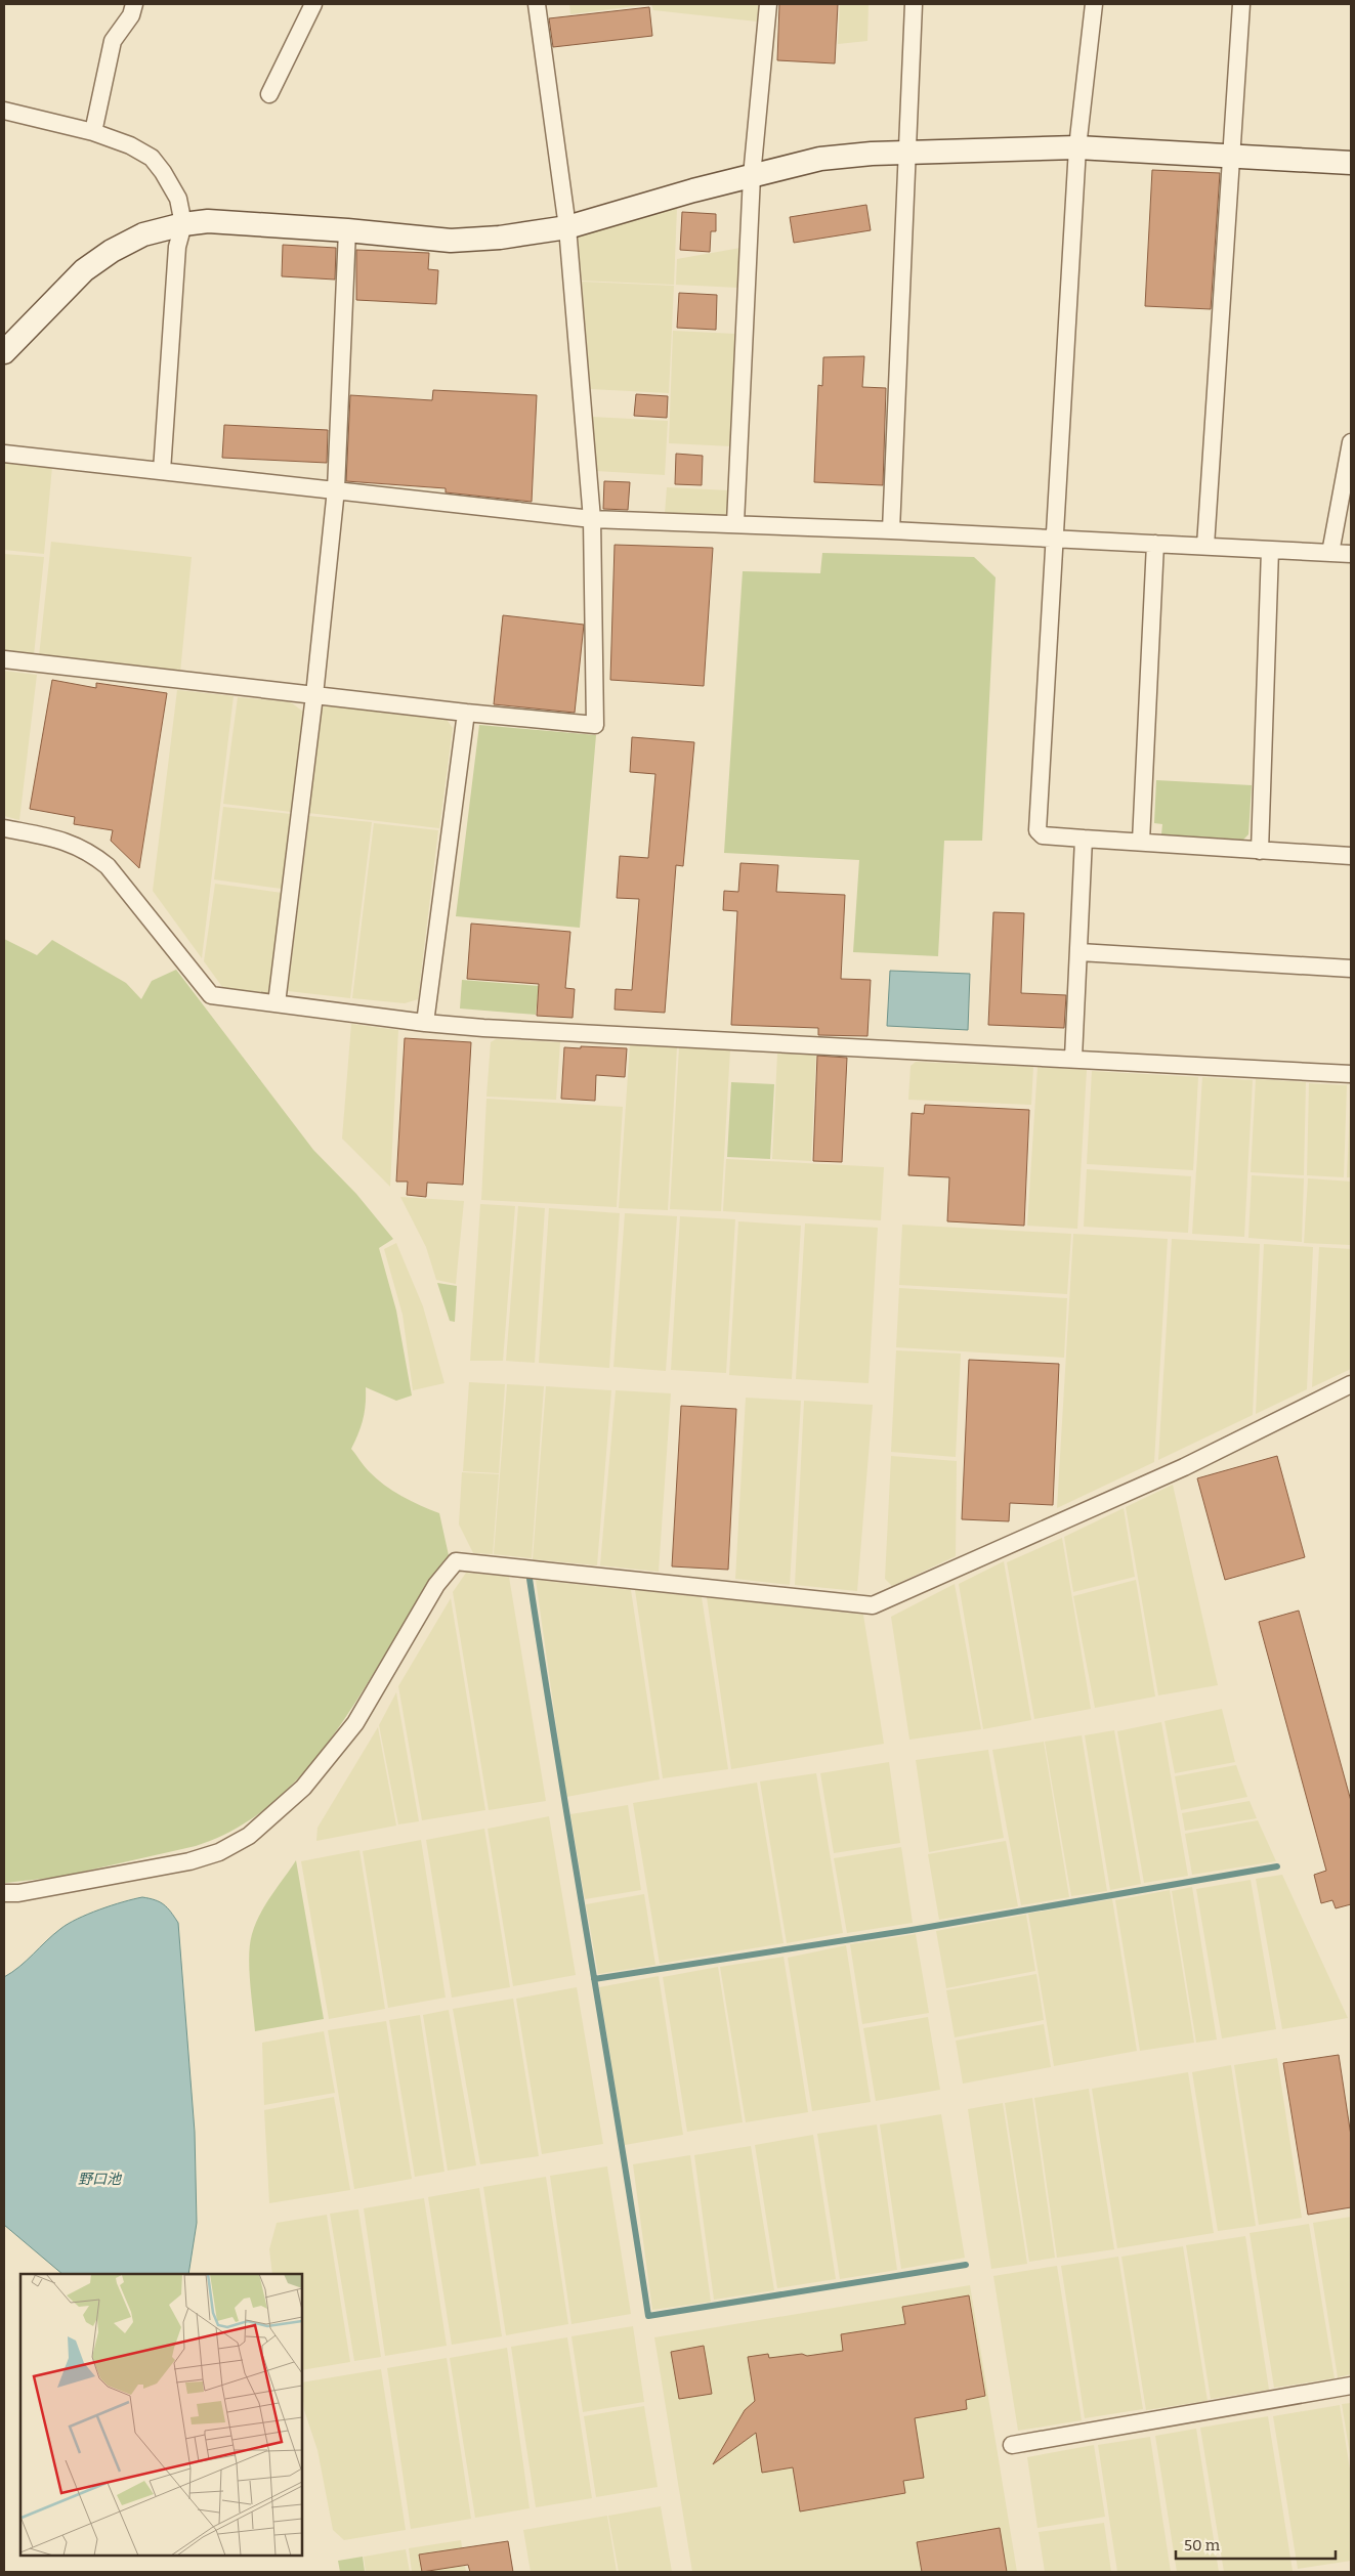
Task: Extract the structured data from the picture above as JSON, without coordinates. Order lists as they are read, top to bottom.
{
  "water": ["野口池"],
  "scale_bar": "50 m"
}
